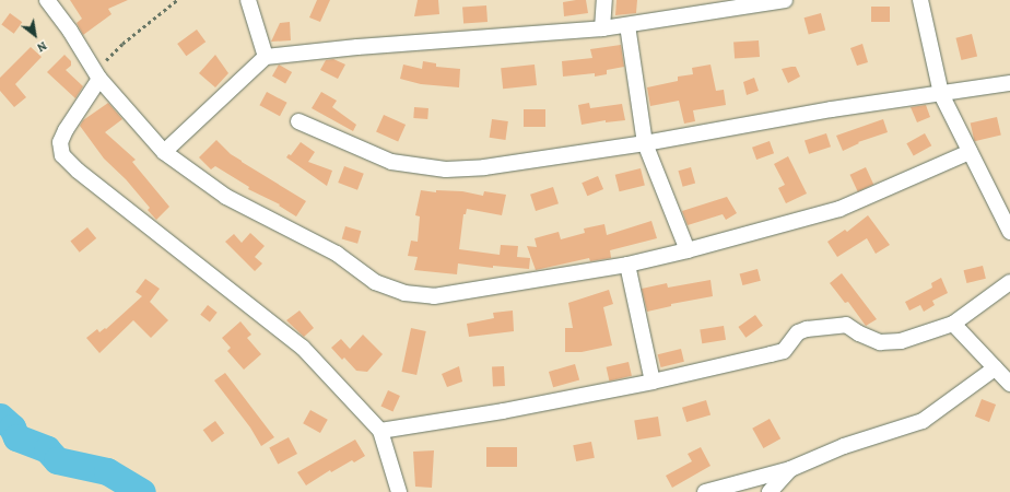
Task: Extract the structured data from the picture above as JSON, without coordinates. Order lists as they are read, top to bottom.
{
  "north": "bottom right"
}
